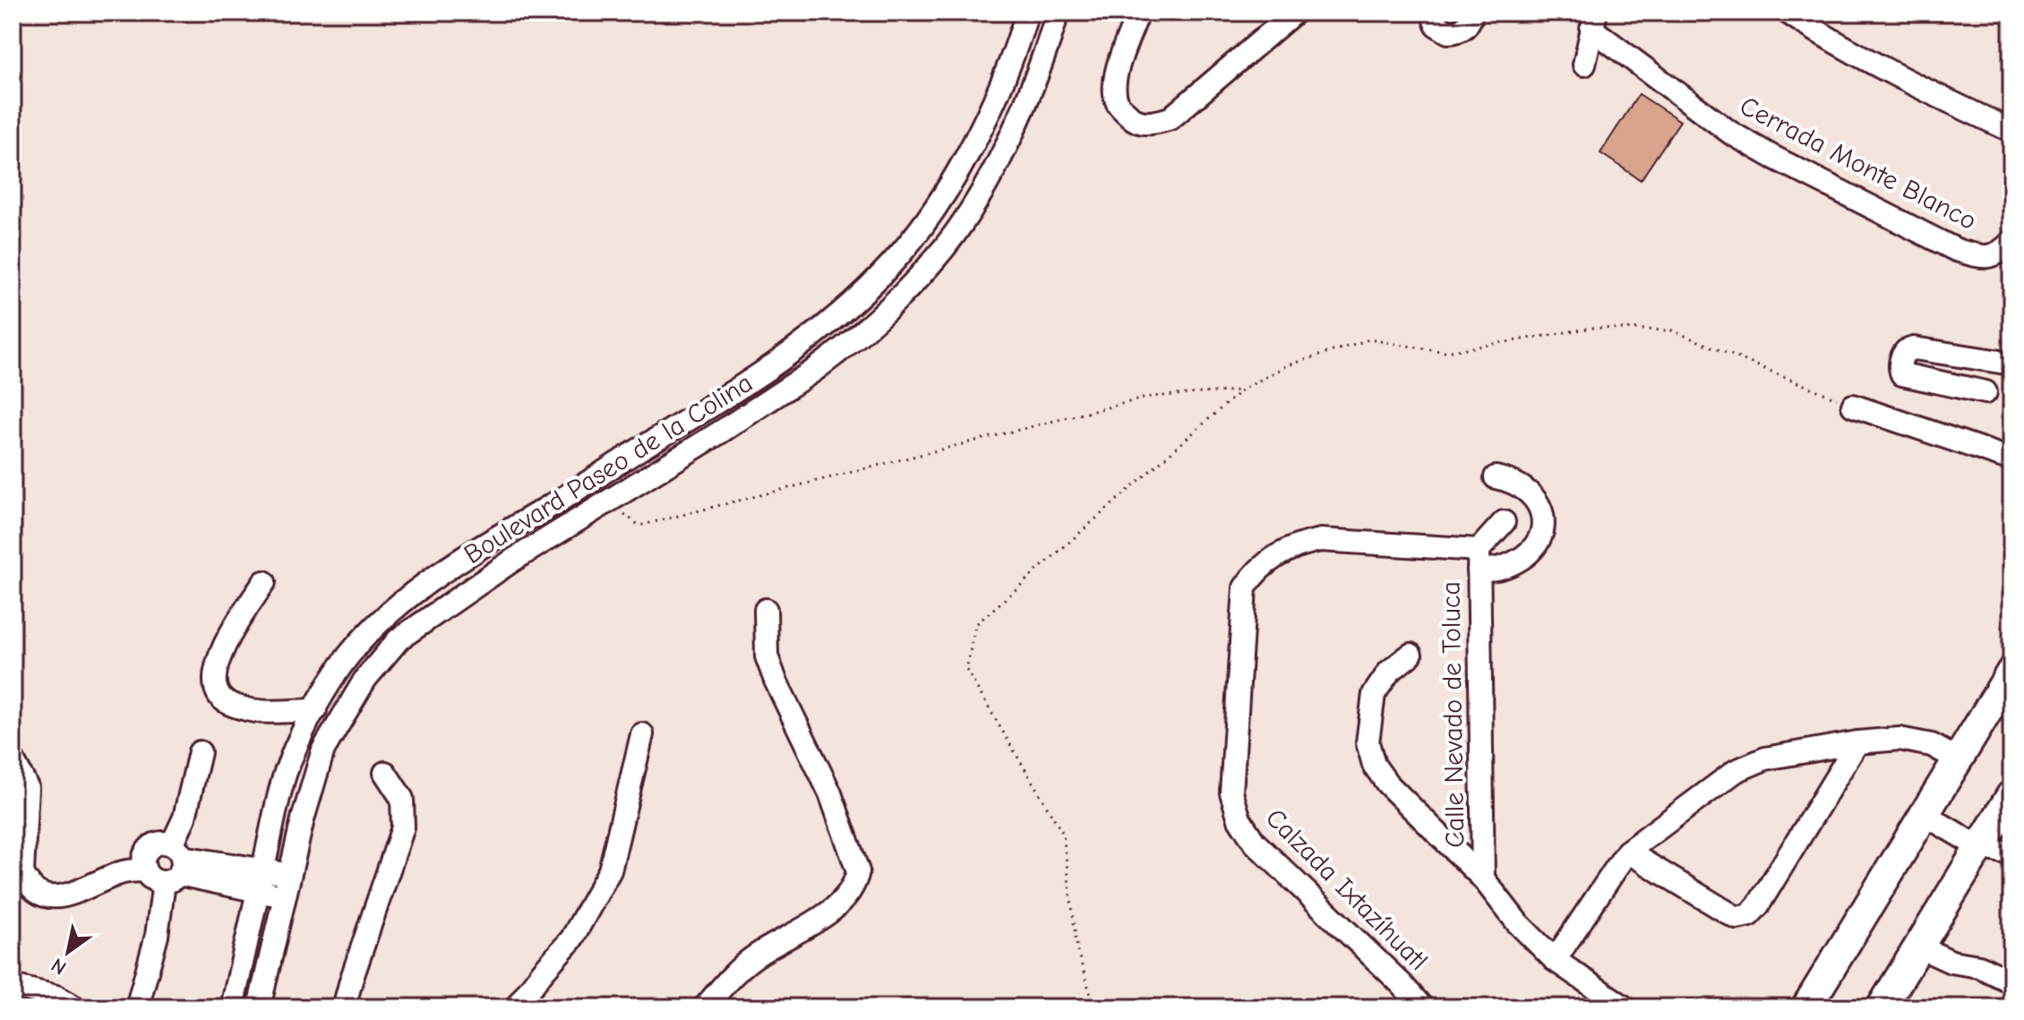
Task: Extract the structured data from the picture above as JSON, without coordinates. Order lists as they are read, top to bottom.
{
  "streets": {
    "street": [
      "Cerrada Monte Blanco",
      "Boulevard Paseo de la Colina",
      "Calle Nevado de Toluca",
      "Calzada Ixtazíhuatl"
    ]
  },
  "crossings": [
    ["Calle Nevado de Toluca", "Calzada Ixtazíhuatl"]
  ],
  "north": "bottom left"
}
